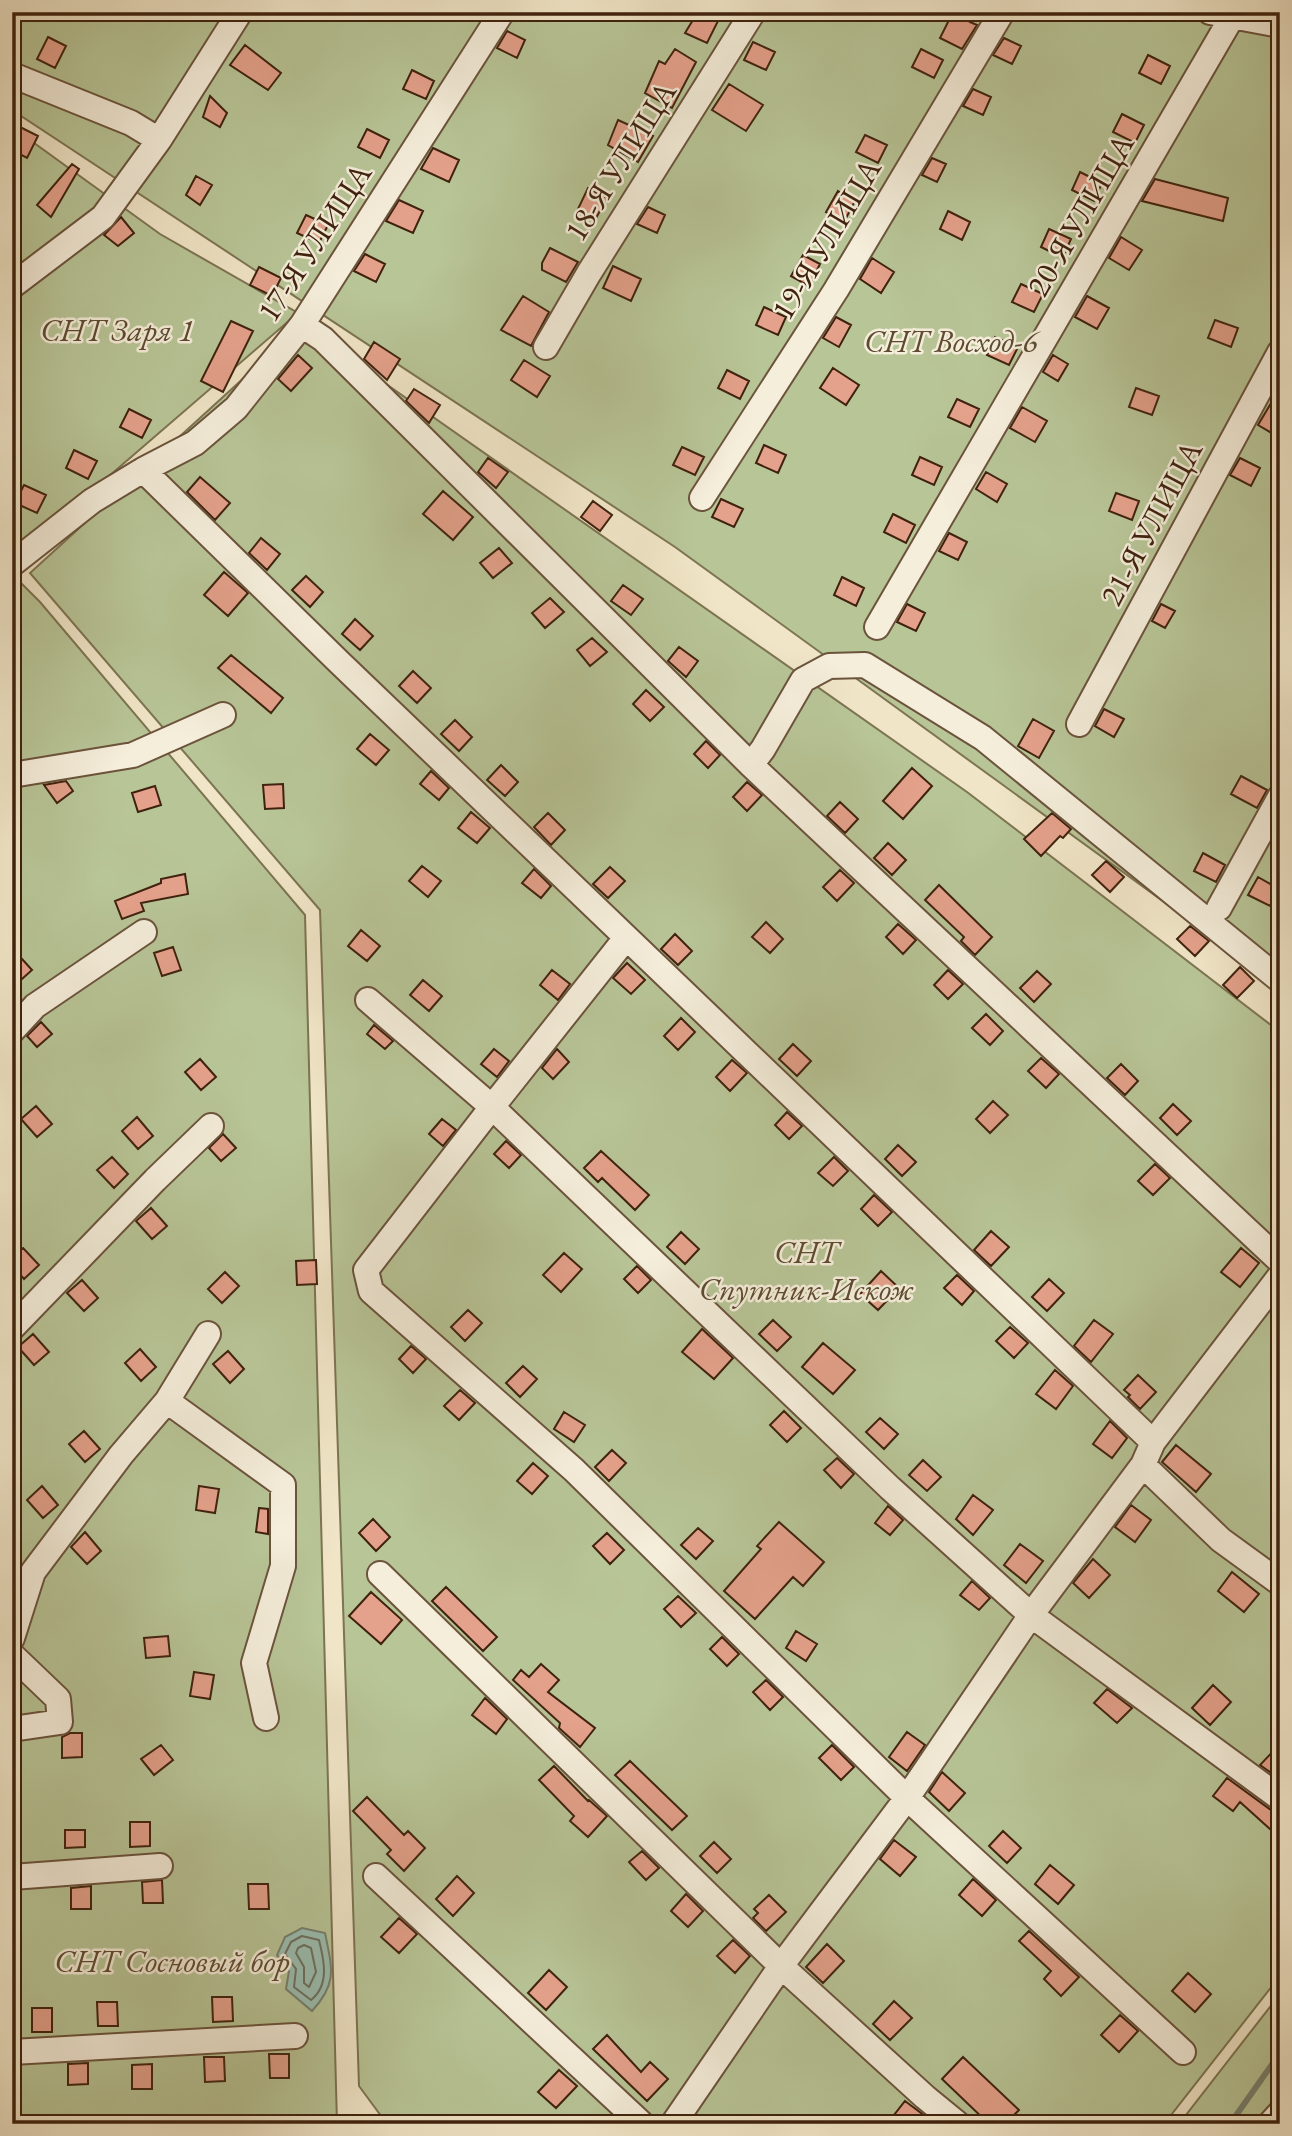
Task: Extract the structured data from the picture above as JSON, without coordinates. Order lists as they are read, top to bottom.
{
  "streets": {
    "street": [
      "18-Я УЛИЦА",
      "20-Я УЛИЦА",
      "19-Я УЛИЦА",
      "17-Я УЛИЦА",
      "21-Я УЛИЦА"
    ]
  },
  "parks": [
    "СНТ Заря 1",
    "СНТ Восход-6",
    "СНТ Спутник-Искож",
    "СНТ Сосновый бор"
  ]
}
